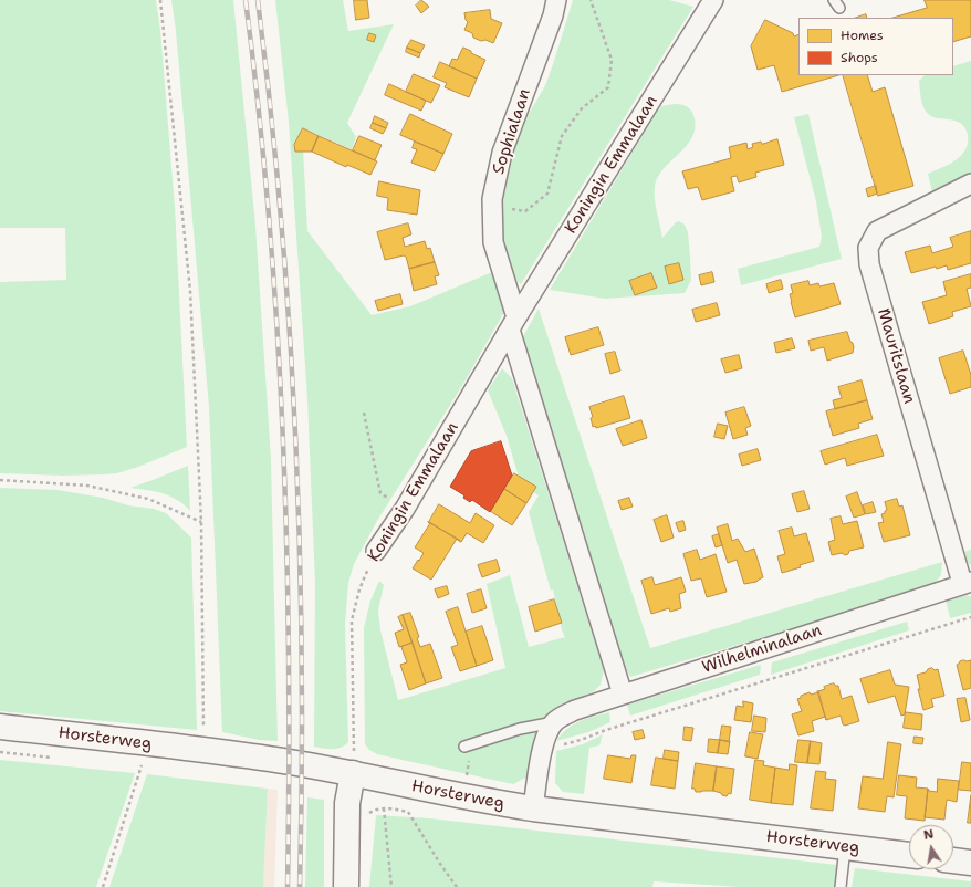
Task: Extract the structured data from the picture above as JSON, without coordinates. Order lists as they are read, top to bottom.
{
  "streets": {
    "main road": ["Horsterweg"],
    "street": [
      "Sophialaan",
      "Koningin Emmalaan",
      "Mauritslaan",
      "Wilhelminalaan"
    ]
  },
  "crossings": [
    ["Sophialaan", "Koningin Emmalaan"],
    ["Koningin Emmalaan", "Horsterweg"],
    ["Mauritslaan", "Wilhelminalaan"],
    ["Wilhelminalaan", "Horsterweg"]
  ],
  "legend": ["Homes", "Shops"],
  "north": "top"
}
